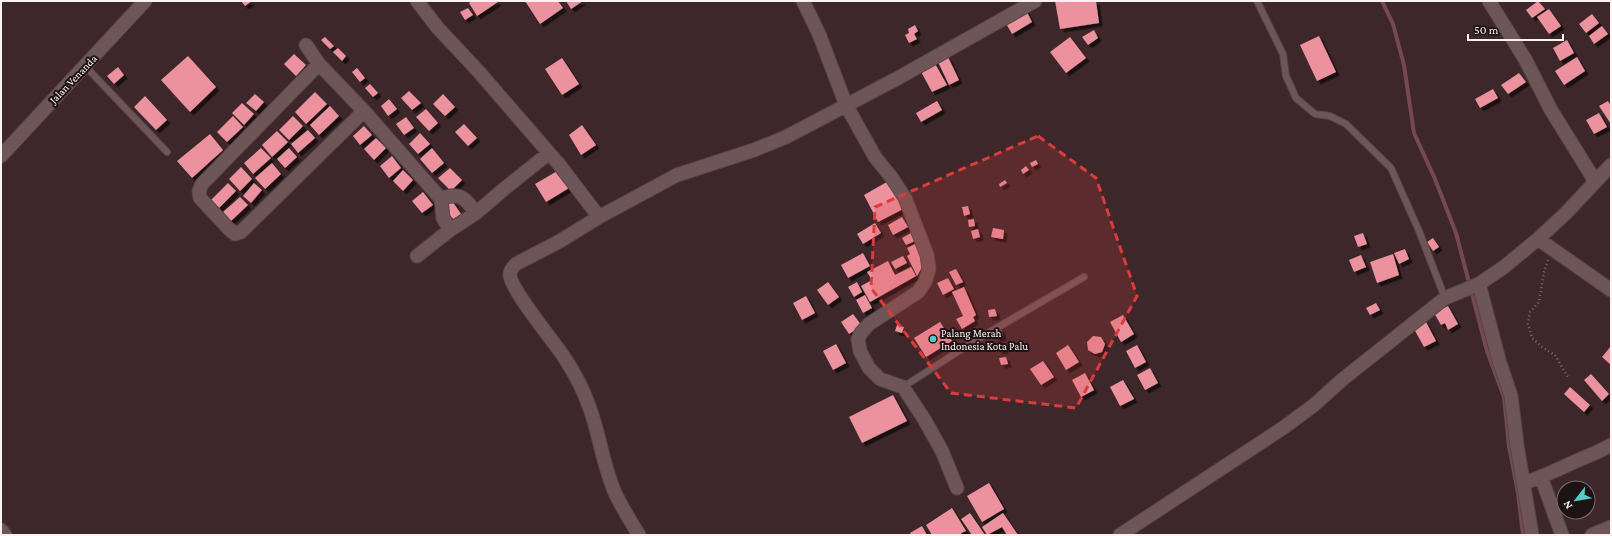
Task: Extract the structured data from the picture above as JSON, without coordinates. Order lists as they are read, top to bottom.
{
  "streets": {
    "street": ["Jalan Venanda"]
  },
  "places": ["Palang Merah Indonesia Kota Palu"],
  "scale_bar": "50 m",
  "north": "bottom left"
}
